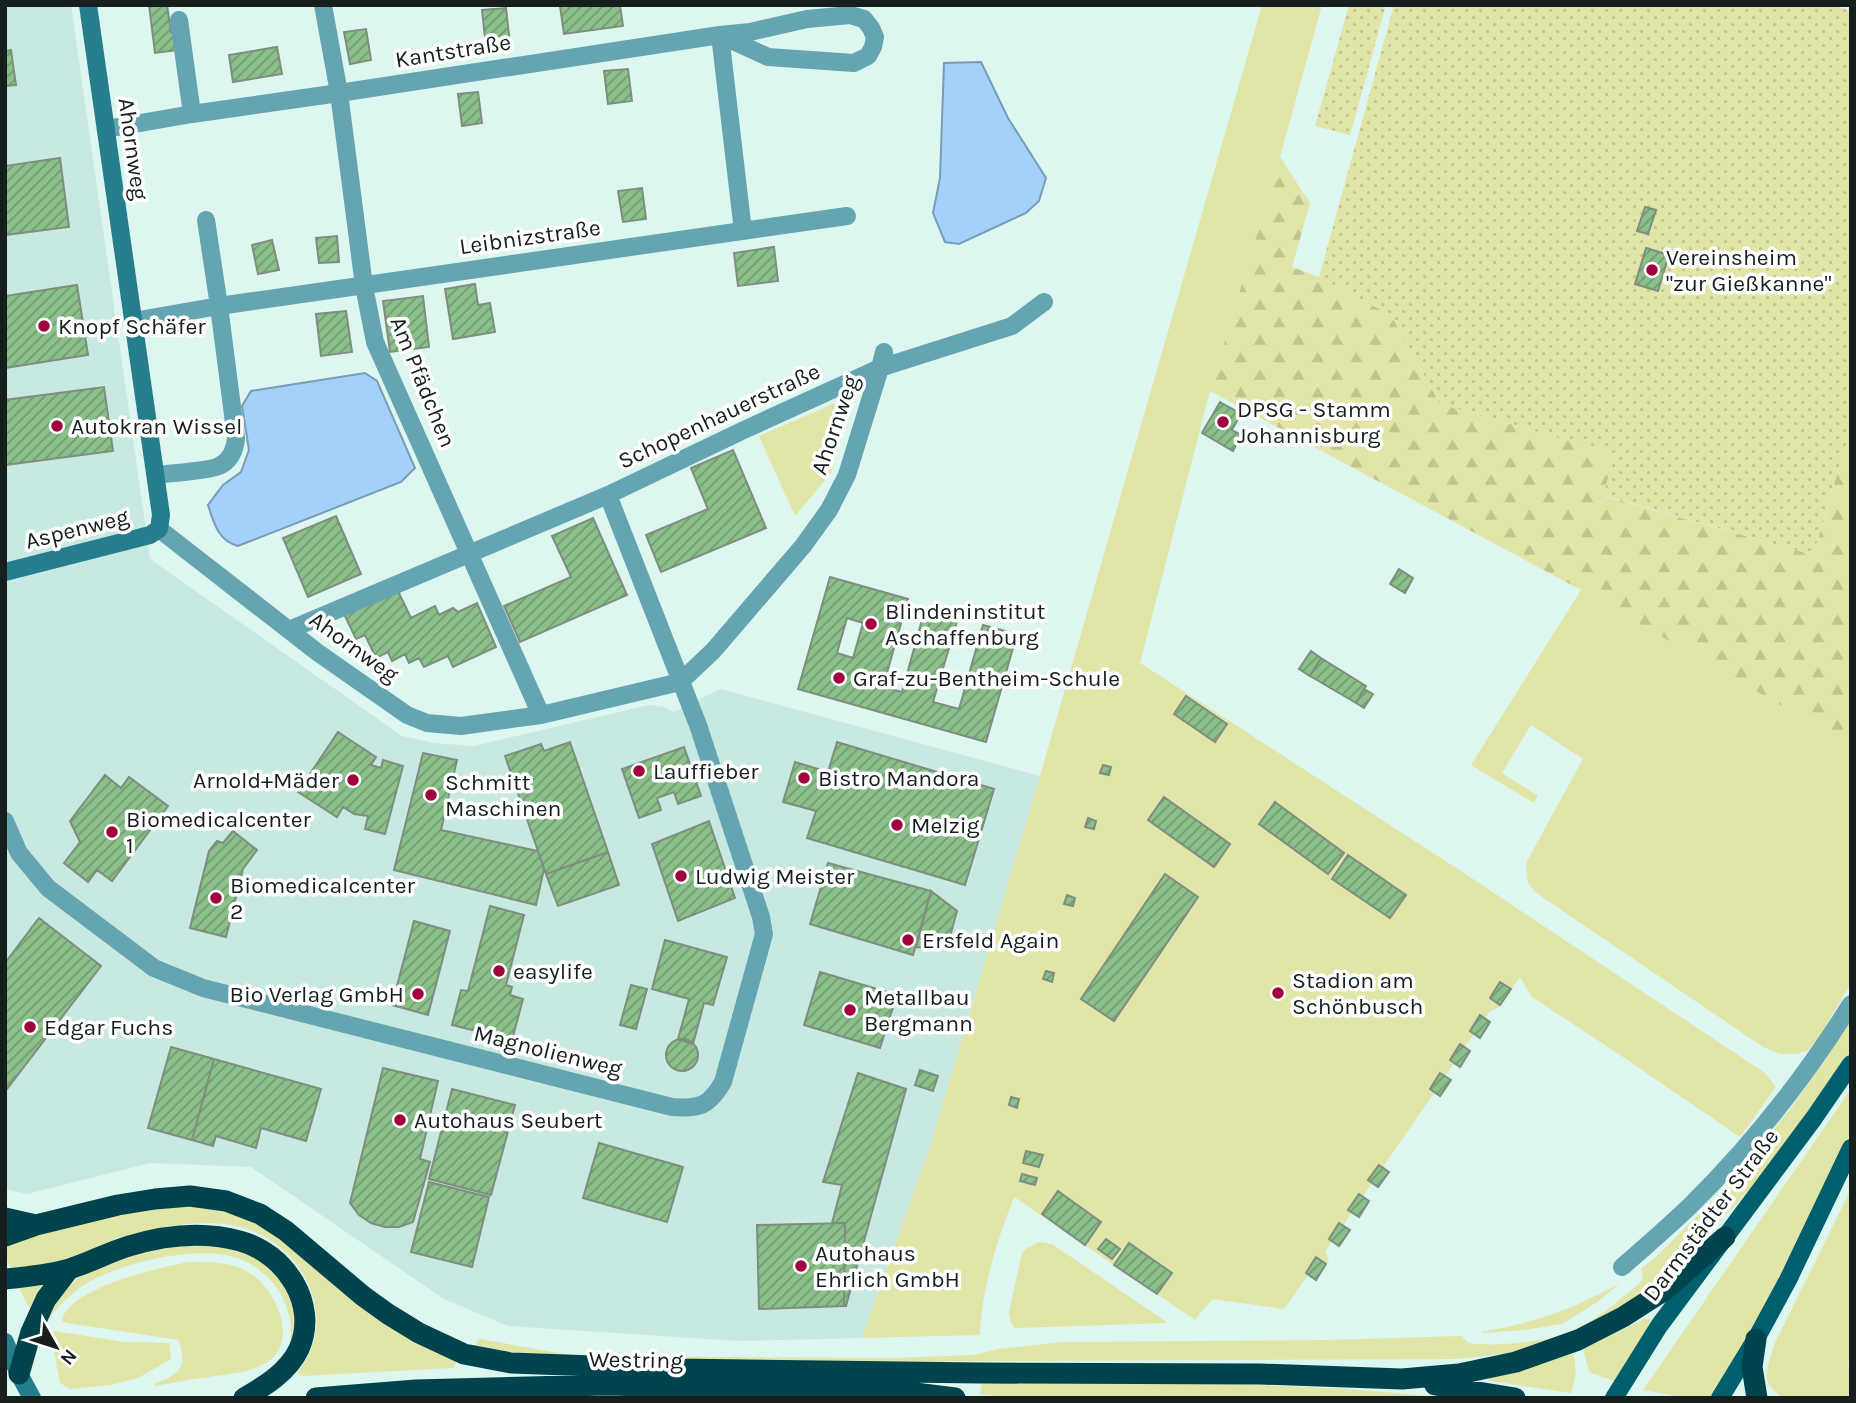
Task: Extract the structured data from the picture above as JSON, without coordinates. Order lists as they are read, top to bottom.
{
  "streets": {
    "highway": ["Westring"],
    "main road": ["Darmstädter Straße"],
    "street": [
      "Kantstraße",
      "Ahornweg",
      "Leibnizstraße",
      "Am Pfädchen",
      "Schopenhauerstraße",
      "Aspenweg",
      "Magnolienweg"
    ]
  },
  "crossings": [
    ["Kantstraße", "Ahornweg"],
    ["Kantstraße", "Am Pfädchen"],
    ["Ahornweg", "Leibnizstraße"],
    ["Ahornweg", "Am Pfädchen"],
    ["Ahornweg", "Schopenhauerstraße"],
    ["Ahornweg", "Aspenweg"],
    ["Ahornweg", "Magnolienweg"],
    ["Leibnizstraße", "Am Pfädchen"],
    ["Am Pfädchen", "Schopenhauerstraße"],
    ["Schopenhauerstraße", "Magnolienweg"]
  ],
  "places": [
    "Vereinsheim \"zur Gießkanne\"",
    "Knopf Schäfer",
    "DPSG - Stamm Johannisburg",
    "Autokran Wissel",
    "Blindeninstitut Aschaffenburg",
    "Graf-zu-Bentheim-Schule",
    "Lauffieber",
    "Bistro Mandora",
    "Arnold+Mäder",
    "Schmitt Maschinen",
    "Melzig",
    "Biomedicalcenter 1",
    "Ludwig Meister",
    "Biomedicalcenter 2",
    "Ersfeld Again",
    "easylife",
    "Stadion am Schönbusch",
    "Bio Verlag GmbH",
    "Metallbau Bergmann",
    "Edgar Fuchs",
    "Autohaus Seubert",
    "Autohaus Ehrlich GmbH"
  ],
  "north": "bottom right"
}
